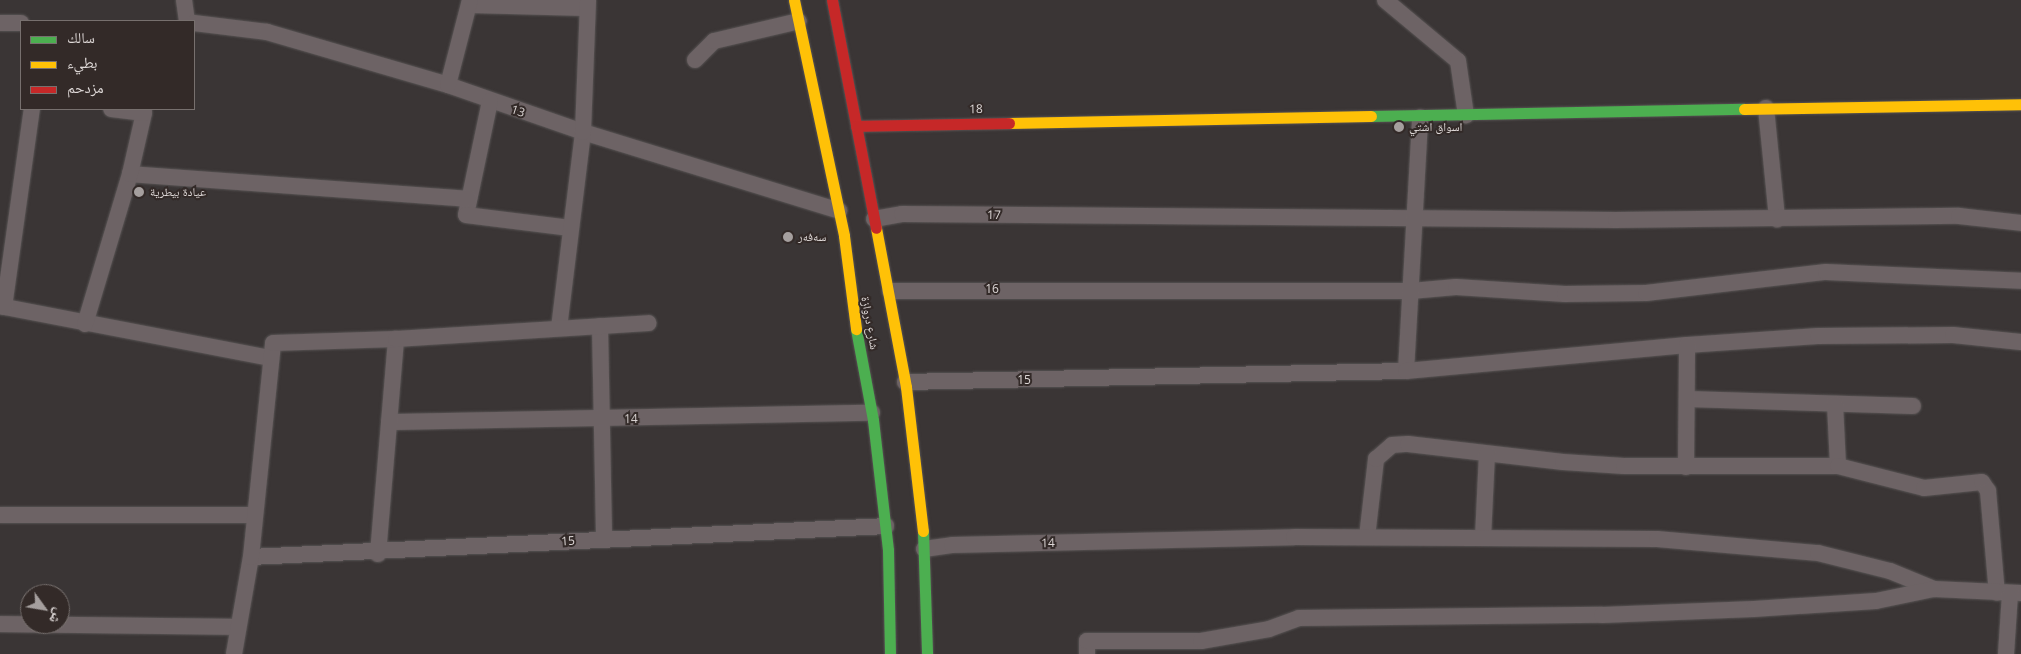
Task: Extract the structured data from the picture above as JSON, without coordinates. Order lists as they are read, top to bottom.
{
  "streets": {
    "main road": ["18", "شارع دروازة"],
    "street": [
      "13",
      "17",
      "16",
      "15",
      "14"
    ]
  },
  "crossings": [
    ["18", "شارع دروازة"],
    ["13", "شارع دروازة"],
    ["17", "شارع دروازة"],
    ["16", "شارع دروازة"],
    ["شارع دروازة", "15"],
    ["شارع دروازة", "14"]
  ],
  "places": ["اسواق اشتي", "عيادة بيطرية", "سەفەر"],
  "legend": ["سالك", "بطيء", "مزدحم"],
  "north": "bottom right"
}
